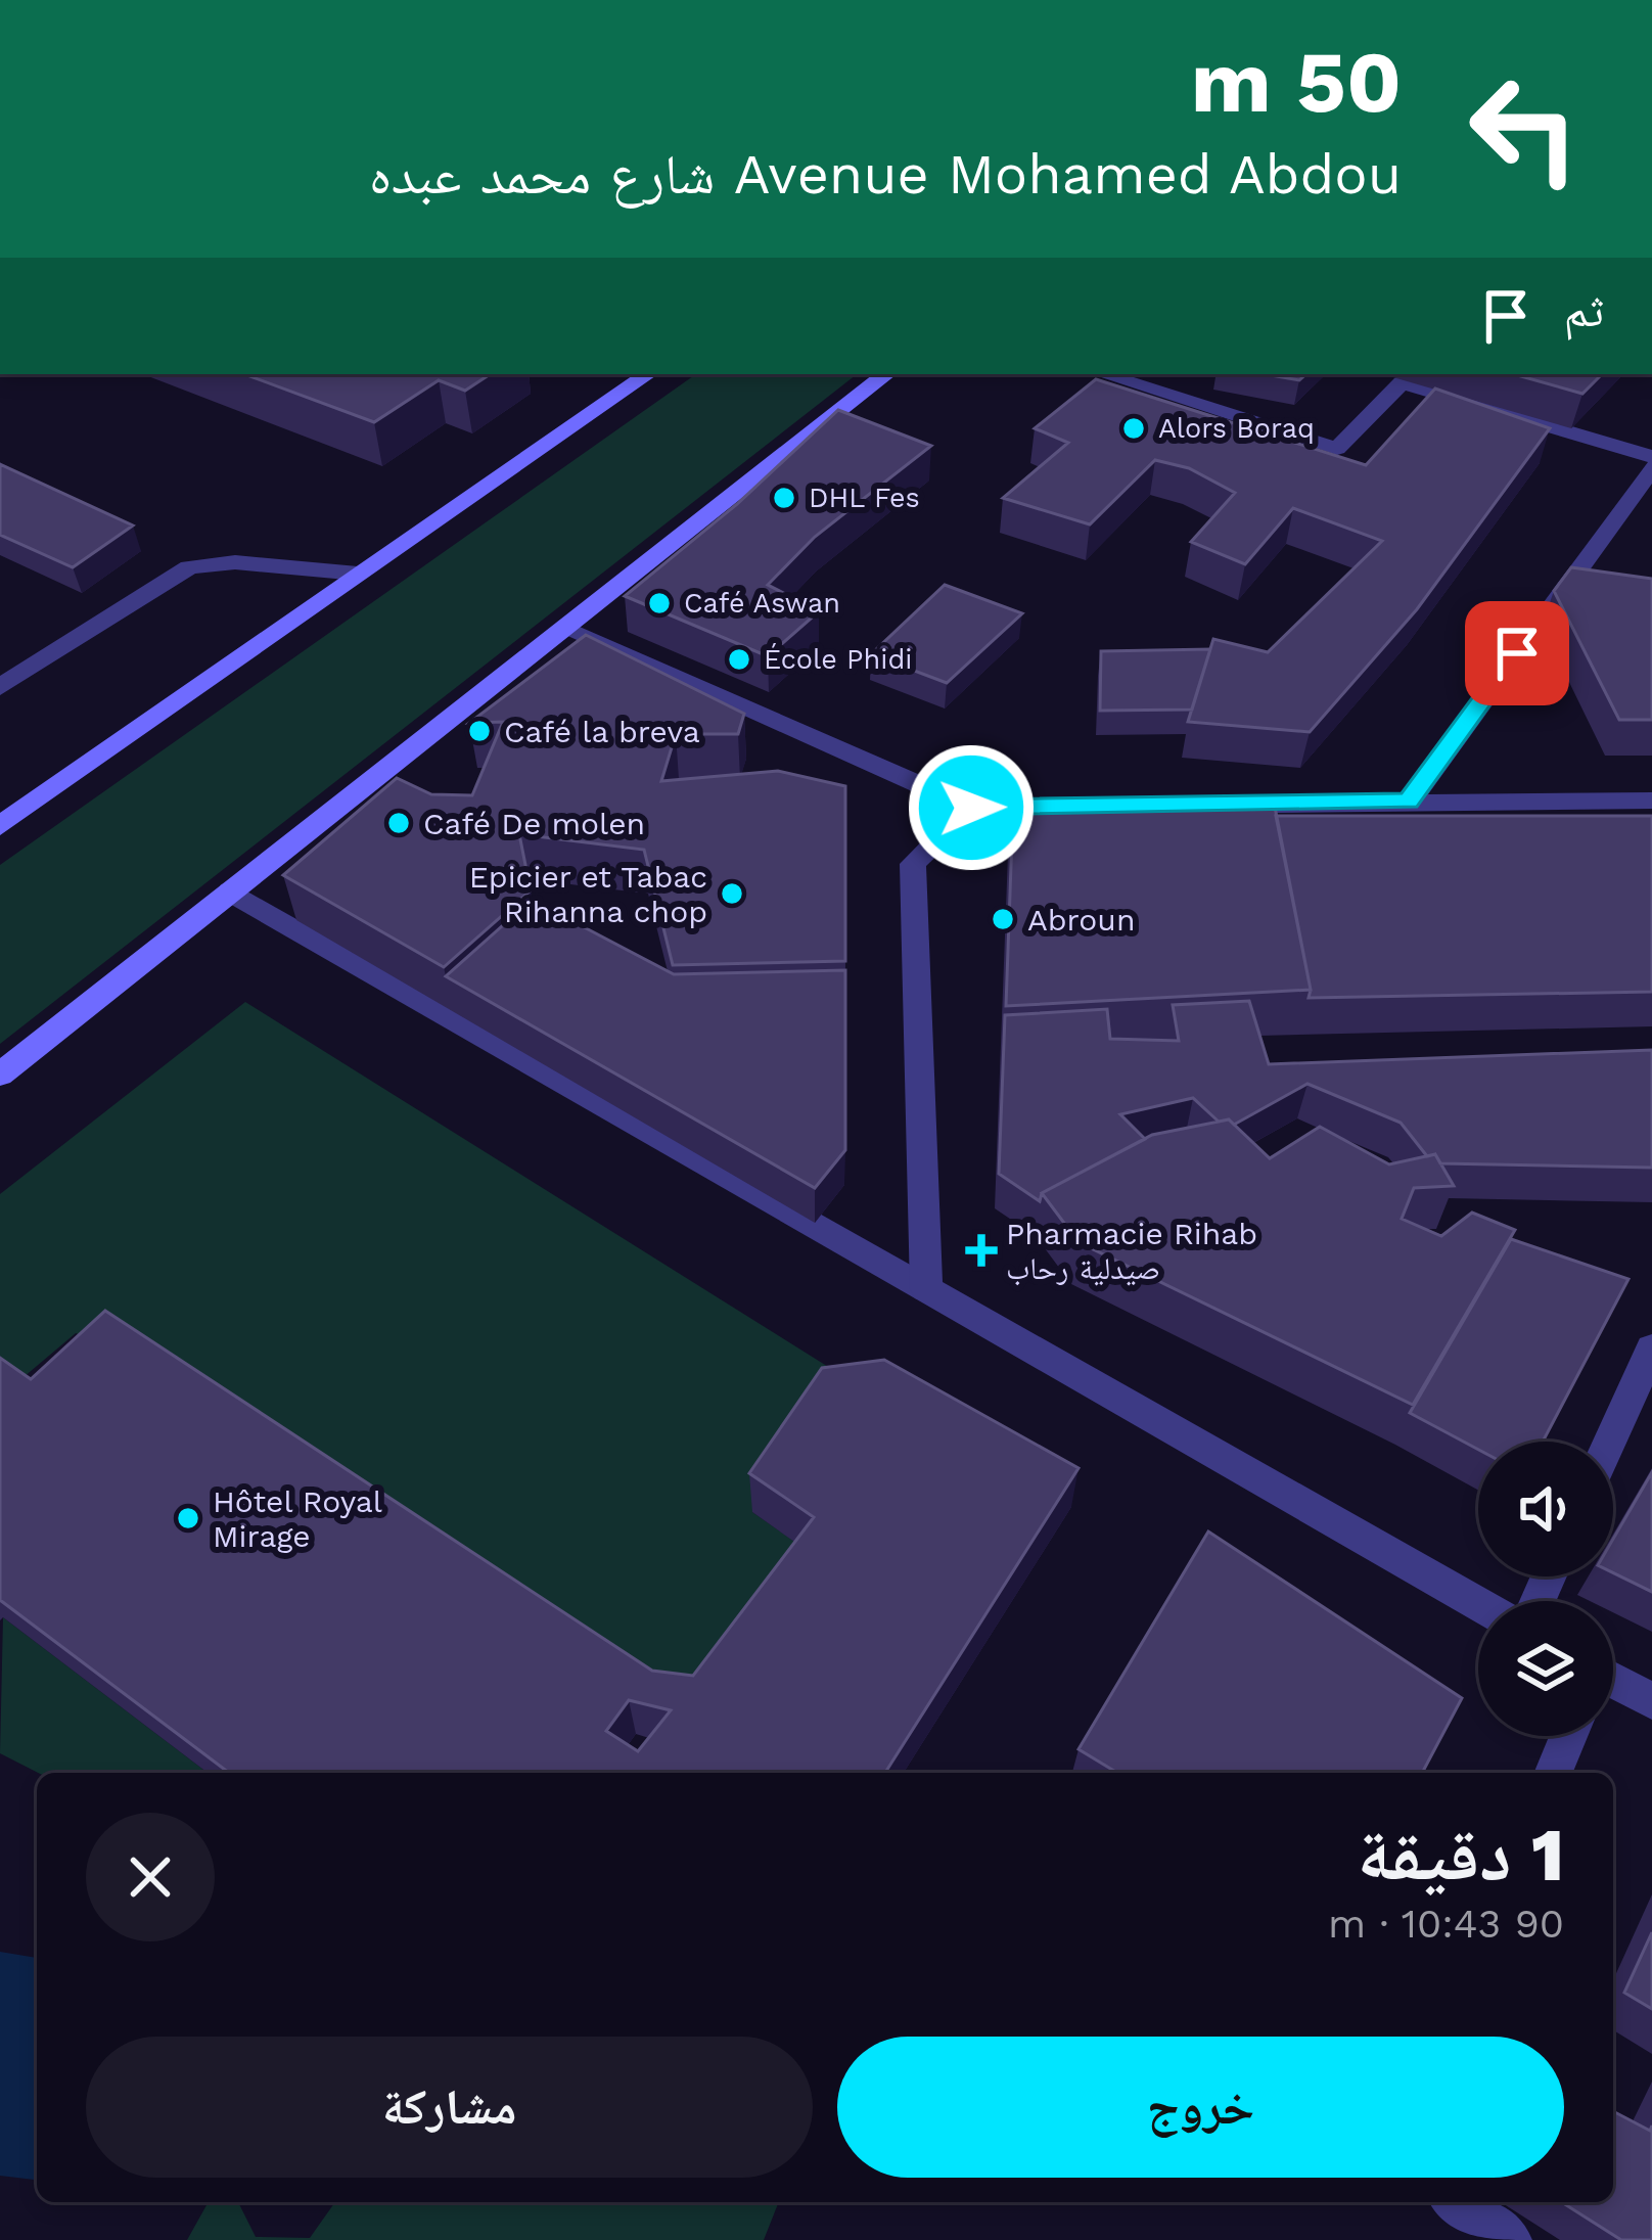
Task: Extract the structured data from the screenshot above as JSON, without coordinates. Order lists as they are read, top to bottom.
{
  "places": {
    "other": [
      "Alors Boraq",
      "DHL Fes",
      "Café Aswan",
      "École Phidi",
      "Café la breva",
      "Café De molen",
      "Epicier et Tabac Rihanna chop",
      "Abroun",
      "Hôtel Royal Mirage"
    ],
    "health": ["Pharmacie Rihab صيدلية رحاب"]
  },
  "page": {
    "turn": ["50 m", "Avenue Mohamed Abdou شارع محمد عبده"],
    "then": "ثم",
    "heading": ["1 دقيقة", "90 m · 10:43"],
    "buttons": ["خروج", "مشاركة"]
  }
}
